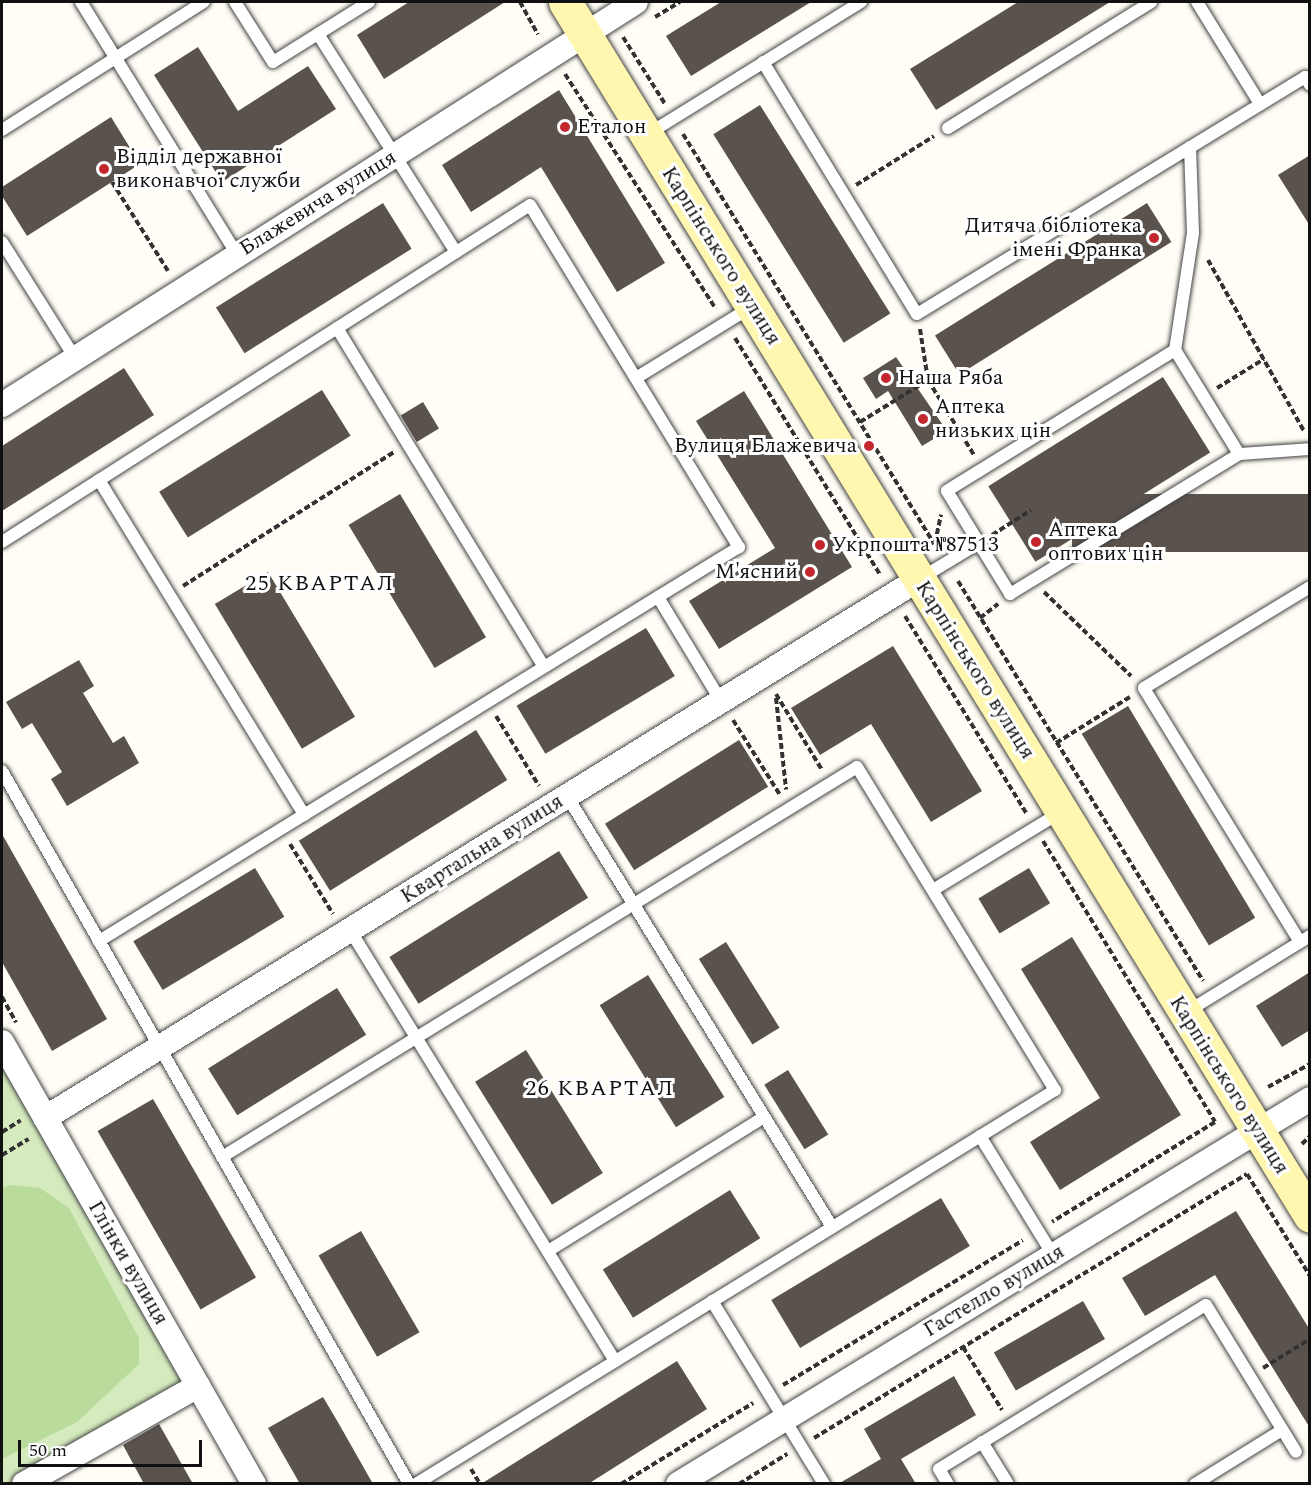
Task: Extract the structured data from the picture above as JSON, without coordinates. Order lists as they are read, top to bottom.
{
  "streets": {
    "street": [
      "Блажевича вулиця",
      "Карпінського вулиця",
      "Квартальна вулиця",
      "Глінки вулиця",
      "Гастелло вулиця"
    ]
  },
  "crossings": [
    ["Блажевича вулиця", "Карпінського вулиця"],
    ["Карпінського вулиця", "Квартальна вулиця"],
    ["Карпінського вулиця", "Гастелло вулиця"],
    ["Квартальна вулиця", "Глінки вулиця"]
  ],
  "districts": ["25 КВАРТАЛ", "26 КВАРТАЛ"],
  "places": [
    "Еталон",
    "Відділ державної виконавчої служби",
    "Дитяча бібліотека імені Франка",
    "Наша Ряба",
    "Аптека низьких цін",
    "Вулиця Блажевича",
    "Аптека оптових цін",
    "Укрпошта №87513",
    "М'ясний"
  ],
  "scale_bar": "50 m"
}
